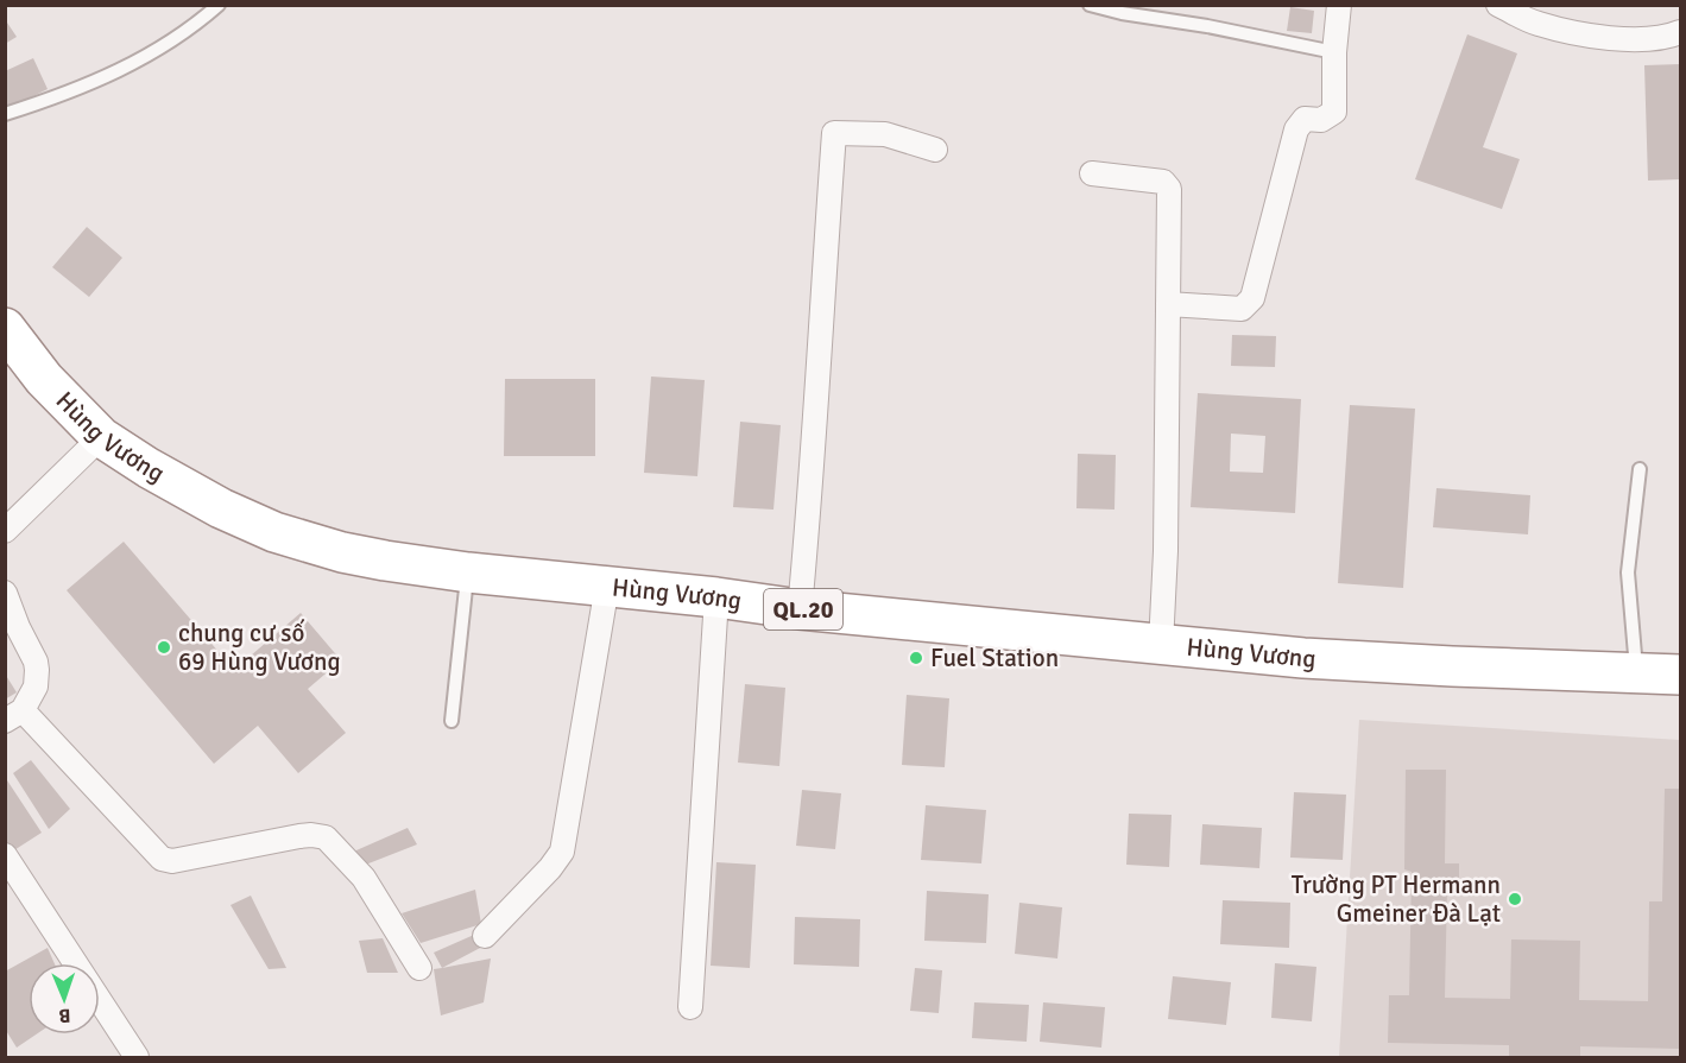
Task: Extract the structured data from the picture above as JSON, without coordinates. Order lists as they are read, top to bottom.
{
  "streets": {
    "highway": ["Hùng Vương", "QL.20"]
  },
  "places": ["chung cư số 69 Hùng Vương", "Fuel Station", "Trường PT Hermann Gmeiner Đà Lạt"],
  "north": "bottom"
}
